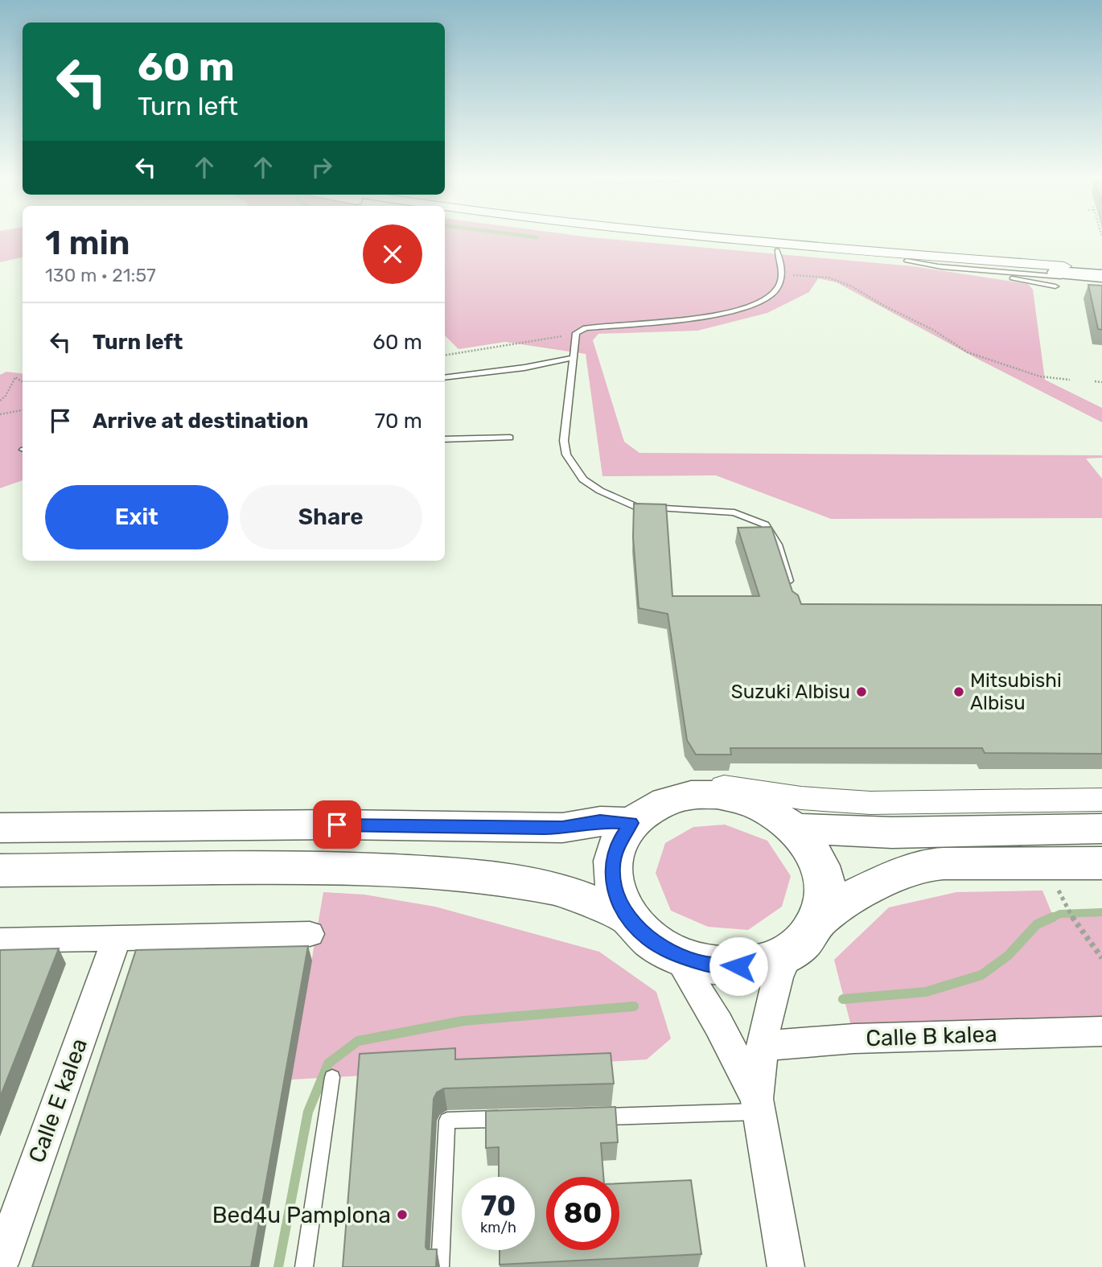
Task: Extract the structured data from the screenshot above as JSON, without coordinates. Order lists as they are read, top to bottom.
{
  "streets": {
    "street": ["Calle B kalea", "Calle E kalea"]
  },
  "places": ["Suzuki Albisu", "Mitsubishi Albisu", "Bed4u Pamplona"],
  "page": {
    "turn": ["60 m", "Turn left"],
    "heading": ["1 min", "130 m · 21:57"],
    "list": [
      {
        "name": "Turn left",
        "value": "60 m"
      },
      {
        "name": "Arrive at destination",
        "value": "70 m"
      }
    ],
    "buttons": ["Exit", "Share"],
    "speed": "70 km/h",
    "limit": "80"
  }
}
